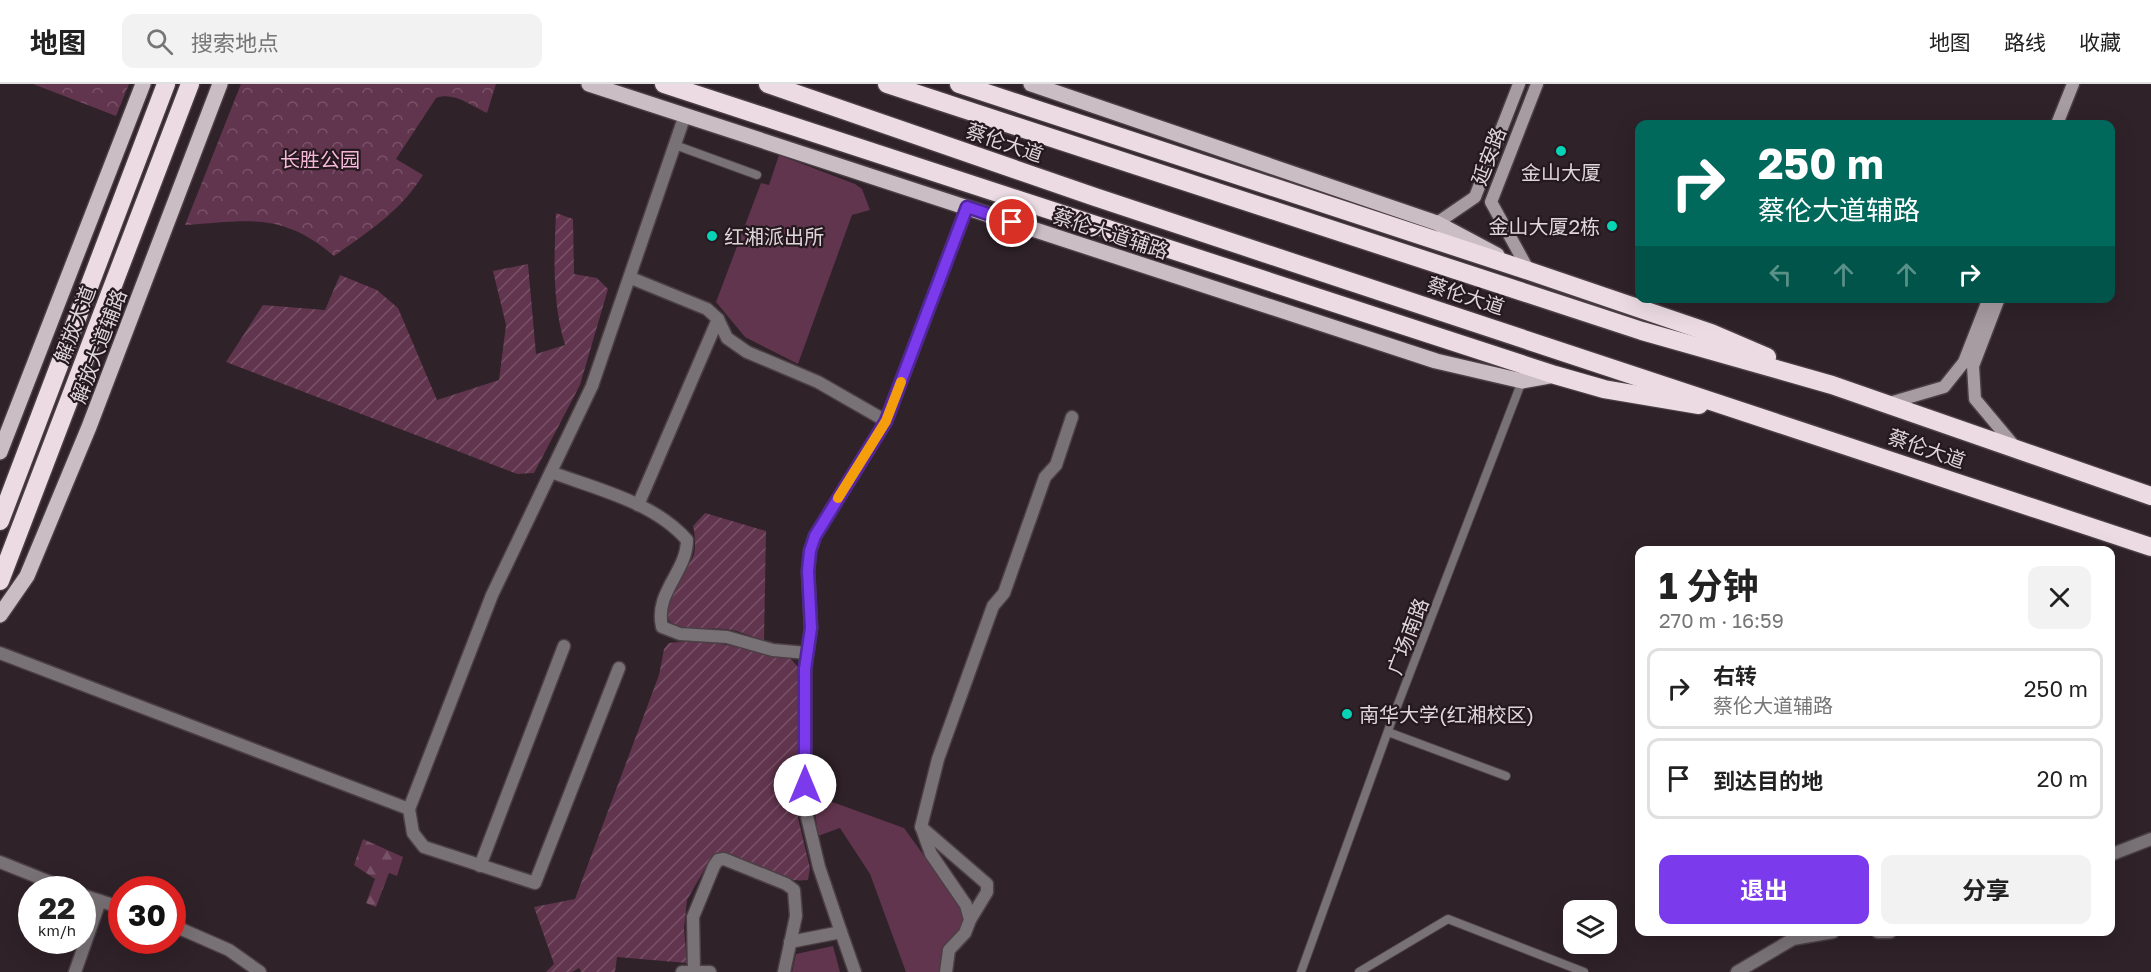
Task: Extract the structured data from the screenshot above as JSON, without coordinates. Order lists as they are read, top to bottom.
{
  "streets": {
    "highway": ["蔡伦大道", "解放大道"],
    "main road": ["蔡伦大道辅路", "解放大道辅路"],
    "street": ["延安路"],
    "lane": ["广场南路"]
  },
  "crossings": [
    ["蔡伦大道辅路", "广场南路"]
  ],
  "parks": ["长胜公园"],
  "places": [
    "金山大厦",
    "金山大厦2栋",
    "红湘派出所",
    "南华大学(红湘校区)"
  ],
  "page": {
    "header": "地图",
    "search": "搜索地点",
    "nav": ["地图", "路线", "收藏"],
    "turn": ["250 m", "蔡伦大道辅路"],
    "heading": ["1 分钟", "270 m · 16:59"],
    "list": [
      {
        "name": "右转",
        "note": "蔡伦大道辅路",
        "value": "250 m"
      },
      {
        "name": "到达目的地",
        "value": "20 m"
      }
    ],
    "buttons": ["退出", "分享"],
    "speed": "22 km/h",
    "limit": "30"
  }
}
